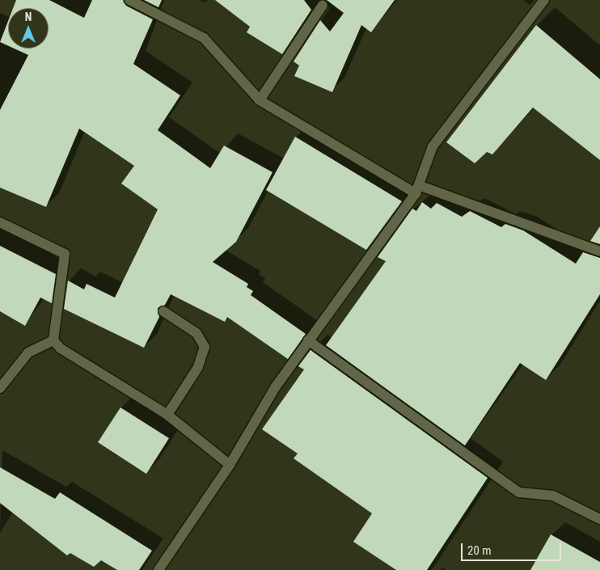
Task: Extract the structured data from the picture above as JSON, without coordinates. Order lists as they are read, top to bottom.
{
  "scale_bar": "20 m",
  "north": "top"
}
